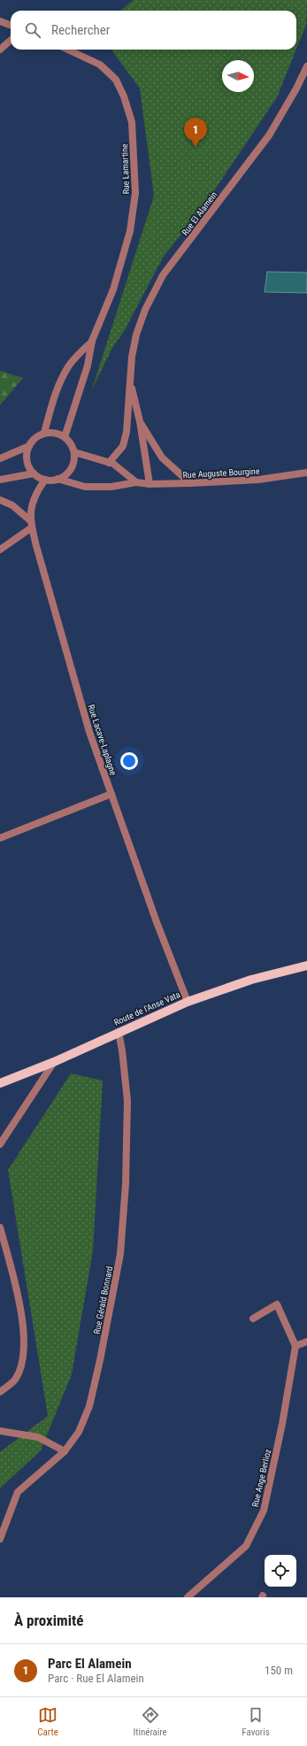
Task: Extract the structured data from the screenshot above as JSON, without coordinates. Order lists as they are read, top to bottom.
{
  "streets": {
    "main road": ["Route de l'Anse Vata"],
    "street": [
      "Rue Lamartine",
      "Rue El Alamein",
      "Rue Auguste Bourgine",
      "Rue Lacave-Laplagne",
      "Rue Gérald Bonnard",
      "Rue Ange Berlioz"
    ]
  },
  "crossings": [
    ["Rue Lamartine", "Rue Auguste Bourgine"],
    ["Rue Lamartine", "Rue Lacave-Laplagne"],
    ["Rue El Alamein", "Rue Auguste Bourgine"],
    ["Rue Auguste Bourgine", "Rue Lacave-Laplagne"],
    ["Rue Lacave-Laplagne", "Route de l'Anse Vata"],
    ["Route de l'Anse Vata", "Rue Gérald Bonnard"]
  ],
  "north": "right",
  "page": {
    "search": "Rechercher",
    "pins": "1",
    "heading": "À proximité",
    "list": [
      {
        "mark": "1",
        "name": "Parc El Alamein",
        "note": "Parc · Rue El Alamein",
        "value": "150 m"
      }
    ],
    "nav": ["Carte", "Itinéraire", "Favoris"]
  }
}
